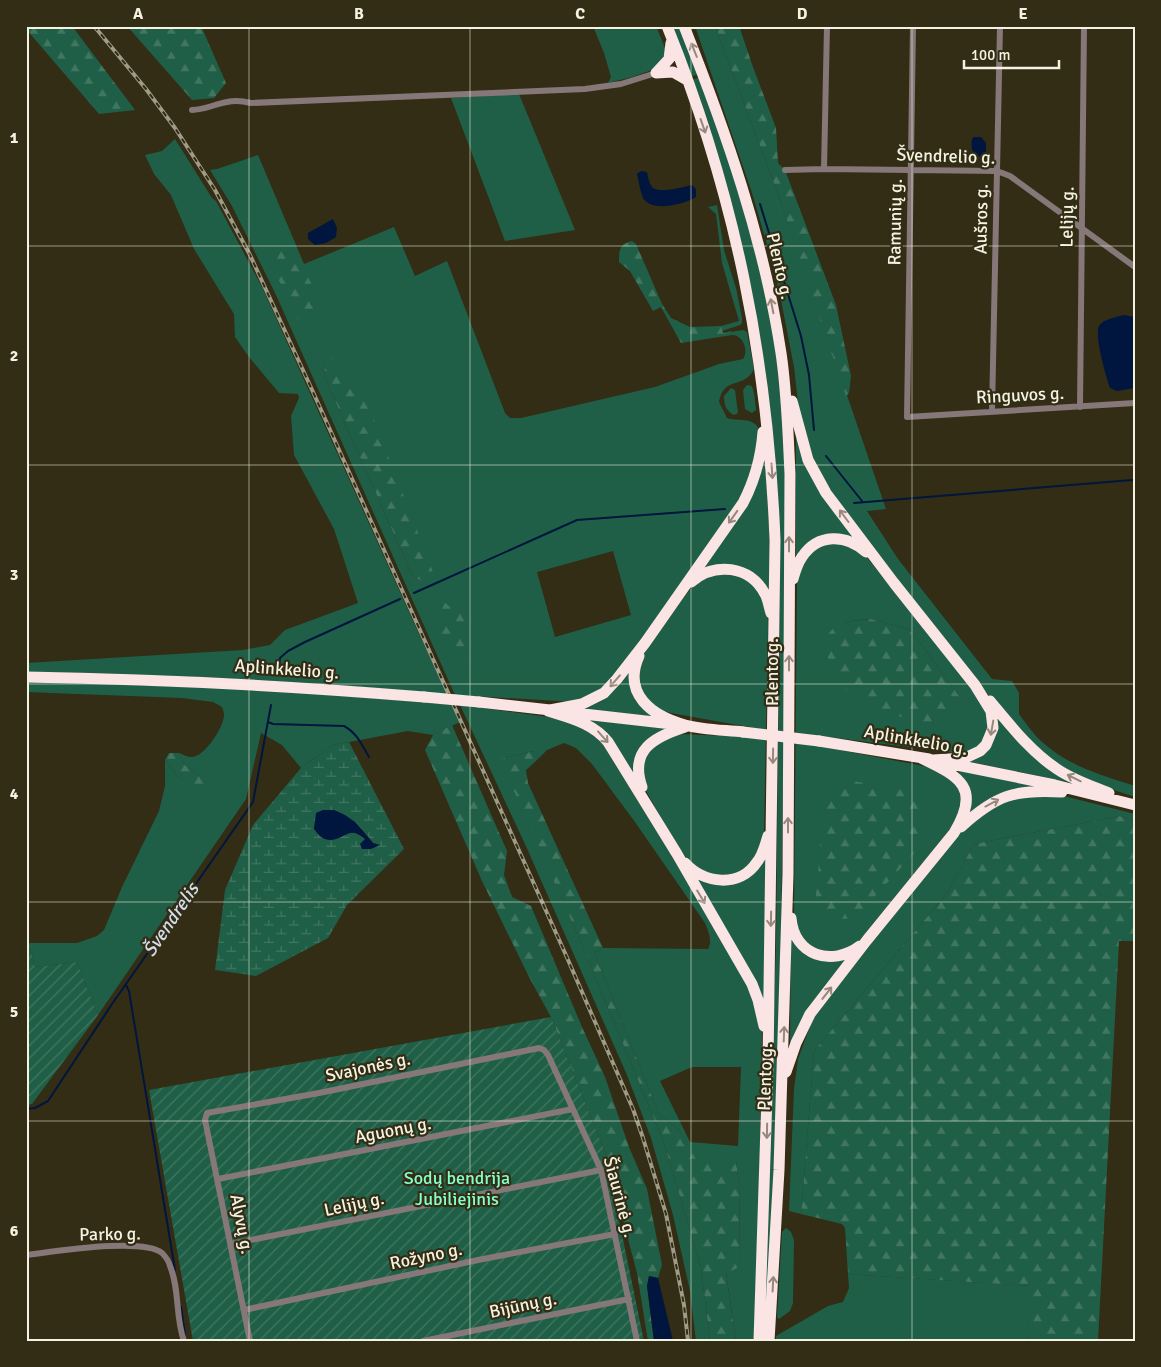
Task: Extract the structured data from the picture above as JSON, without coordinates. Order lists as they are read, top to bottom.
{
  "streets": {
    "highway": ["Plento g.", "Aplinkkelio g."],
    "street": [
      "Švendrelio g.",
      "Lelijų g.",
      "Aušros g.",
      "Ramunių g.",
      "Ringuvos g.",
      "Svajonės g.",
      "Aguonų g.",
      "Šiaurinė g.",
      "Alyvų g.",
      "Parko g.",
      "Rožyno g.",
      "Bijūnų g."
    ]
  },
  "crossings": [
    ["Švendrelio g.", "Lelijų g."],
    ["Švendrelio g.", "Aušros g."],
    ["Švendrelio g.", "Ramunių g."],
    ["Lelijų g.", "Ringuvos g."],
    ["Lelijų g.", "Šiaurinė g."],
    ["Lelijų g.", "Alyvų g."],
    ["Aušros g.", "Ringuvos g."],
    ["Ramunių g.", "Ringuvos g."],
    ["Svajonės g.", "Šiaurinė g."],
    ["Svajonės g.", "Alyvų g."],
    ["Aguonų g.", "Šiaurinė g."],
    ["Aguonų g.", "Alyvų g."],
    ["Šiaurinė g.", "Rožyno g."],
    ["Šiaurinė g.", "Bijūnų g."],
    ["Alyvų g.", "Rožyno g."]
  ],
  "water": ["Švendrelis"],
  "parks": ["Sodų bendrija Jubiliejinis"],
  "scale_bar": "100 m",
  "grid": {
    "columns": [
      "A",
      "B",
      "C",
      "D",
      "E"
    ],
    "rows": [
      "1",
      "2",
      "3",
      "4",
      "5",
      "6"
    ]
  }
}
